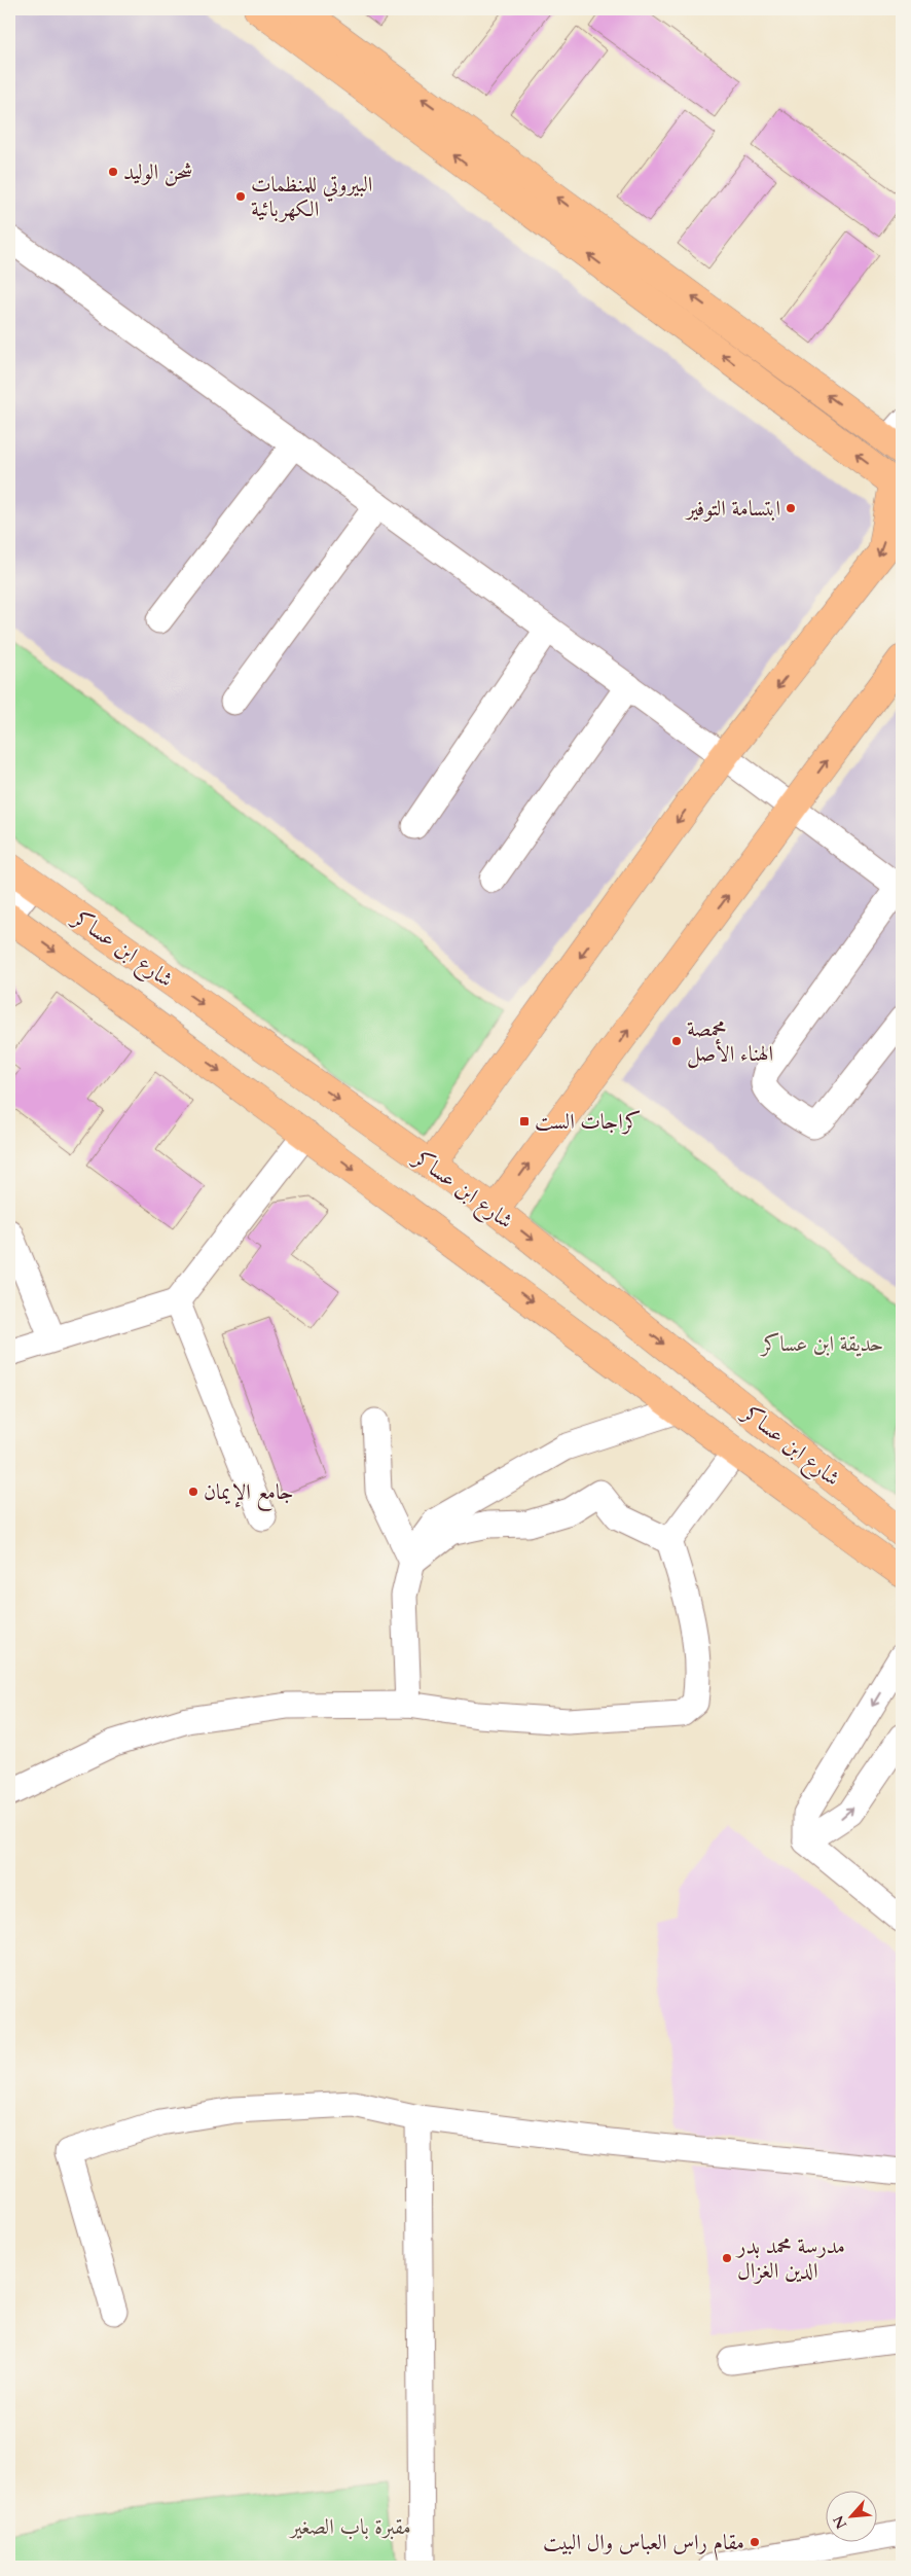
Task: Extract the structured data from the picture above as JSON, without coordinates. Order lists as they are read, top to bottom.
{
  "streets": {
    "main road": ["شارع ابن عساكر"]
  },
  "one_way": ["شارع ابن عساكر"],
  "parks": ["حديقة ابن عساكر", "مقبرة باب الصغير"],
  "places": {
    "other": [
      "شحن الوليد",
      "البيروتي للمنظمات الكهربائية",
      "ابتسامة التوفير",
      "محمصة الهناء الأصل",
      "جامع الإيمان",
      "مدرسة محمد بدر الدين الغزال",
      "مقام راس العباس وال البيت"
    ],
    "transit": ["كراجات الست"]
  },
  "north": "bottom left"
}
